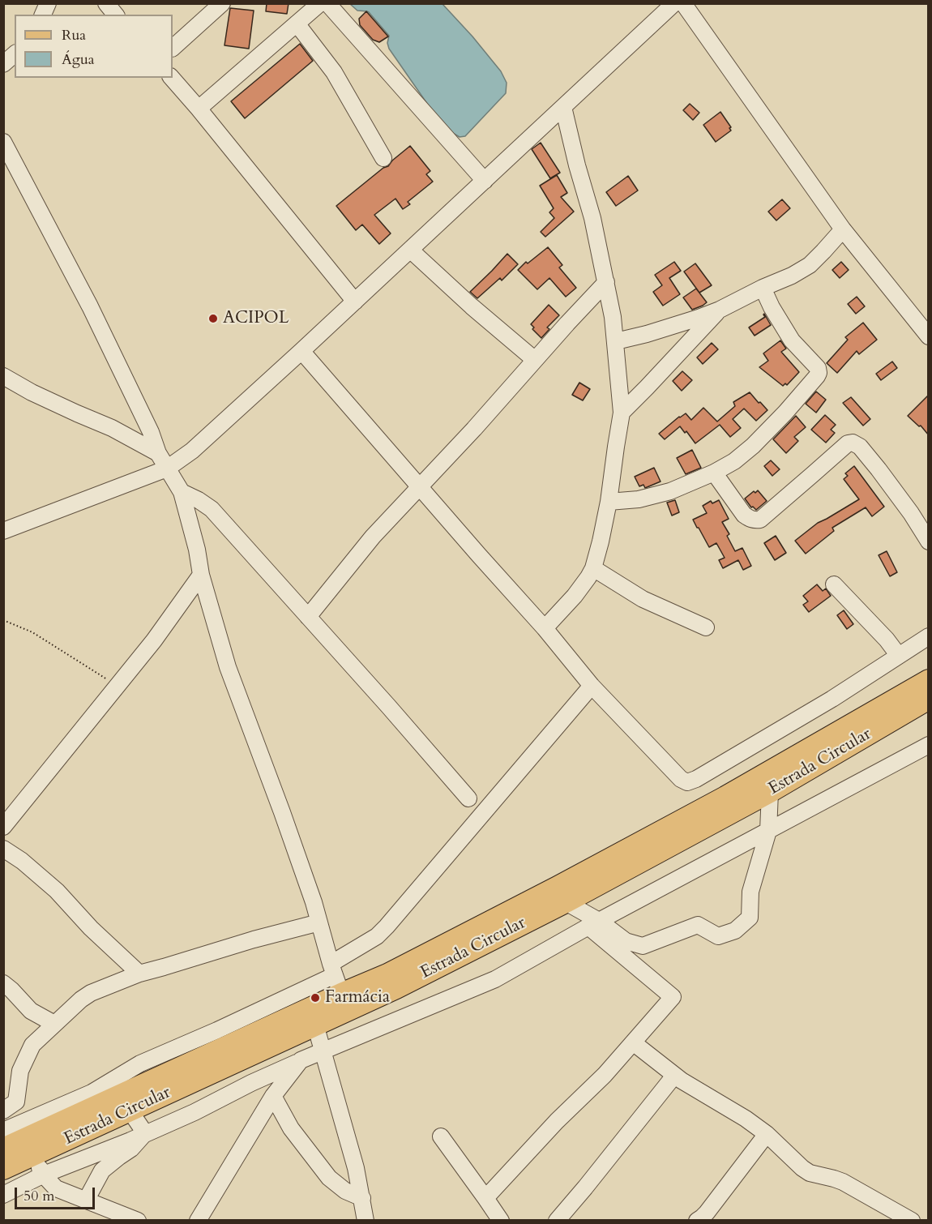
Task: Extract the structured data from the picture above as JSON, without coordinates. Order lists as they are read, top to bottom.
{
  "streets": {
    "main road": ["Estrada Circular"]
  },
  "places": ["ACIPOL", "Farmácia"],
  "legend": ["Rua", "Água"],
  "scale_bar": "50 m"
}
